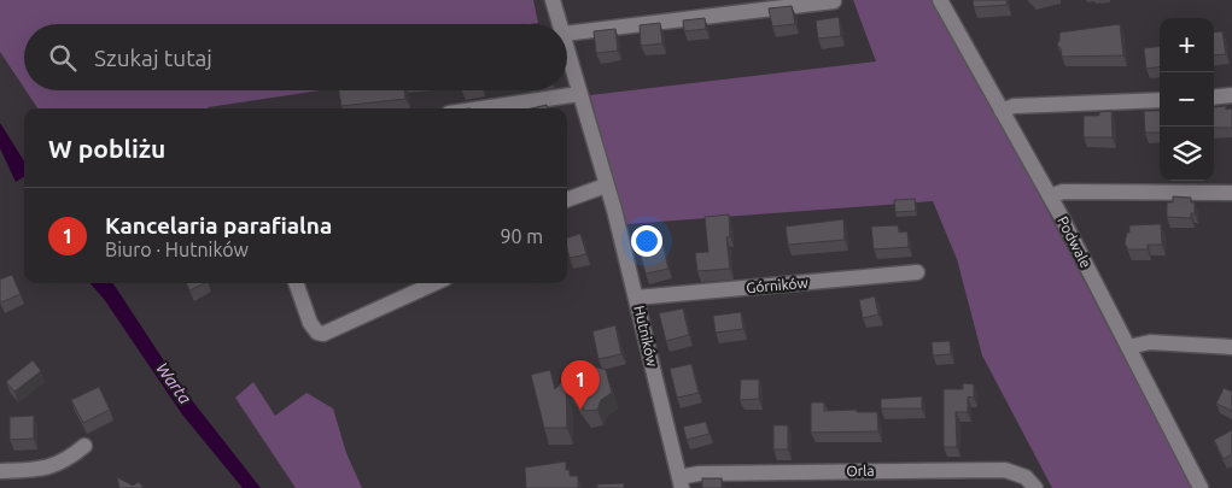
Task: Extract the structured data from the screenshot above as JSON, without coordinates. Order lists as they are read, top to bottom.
{
  "streets": {
    "street": [
      "Podwale",
      "Górników",
      "Hutników",
      "Orla"
    ]
  },
  "crossings": [
    ["Górników", "Hutników"],
    ["Hutników", "Orla"]
  ],
  "water": ["Warta"],
  "page": {
    "map_buttons": ["+", "−"],
    "search": "Szukaj tutaj",
    "heading": "W pobliżu",
    "list": [
      {
        "mark": "1",
        "name": "Kancelaria parafialna",
        "note": "Biuro · Hutników",
        "value": "90 m"
      }
    ],
    "pins": "1"
  }
}
